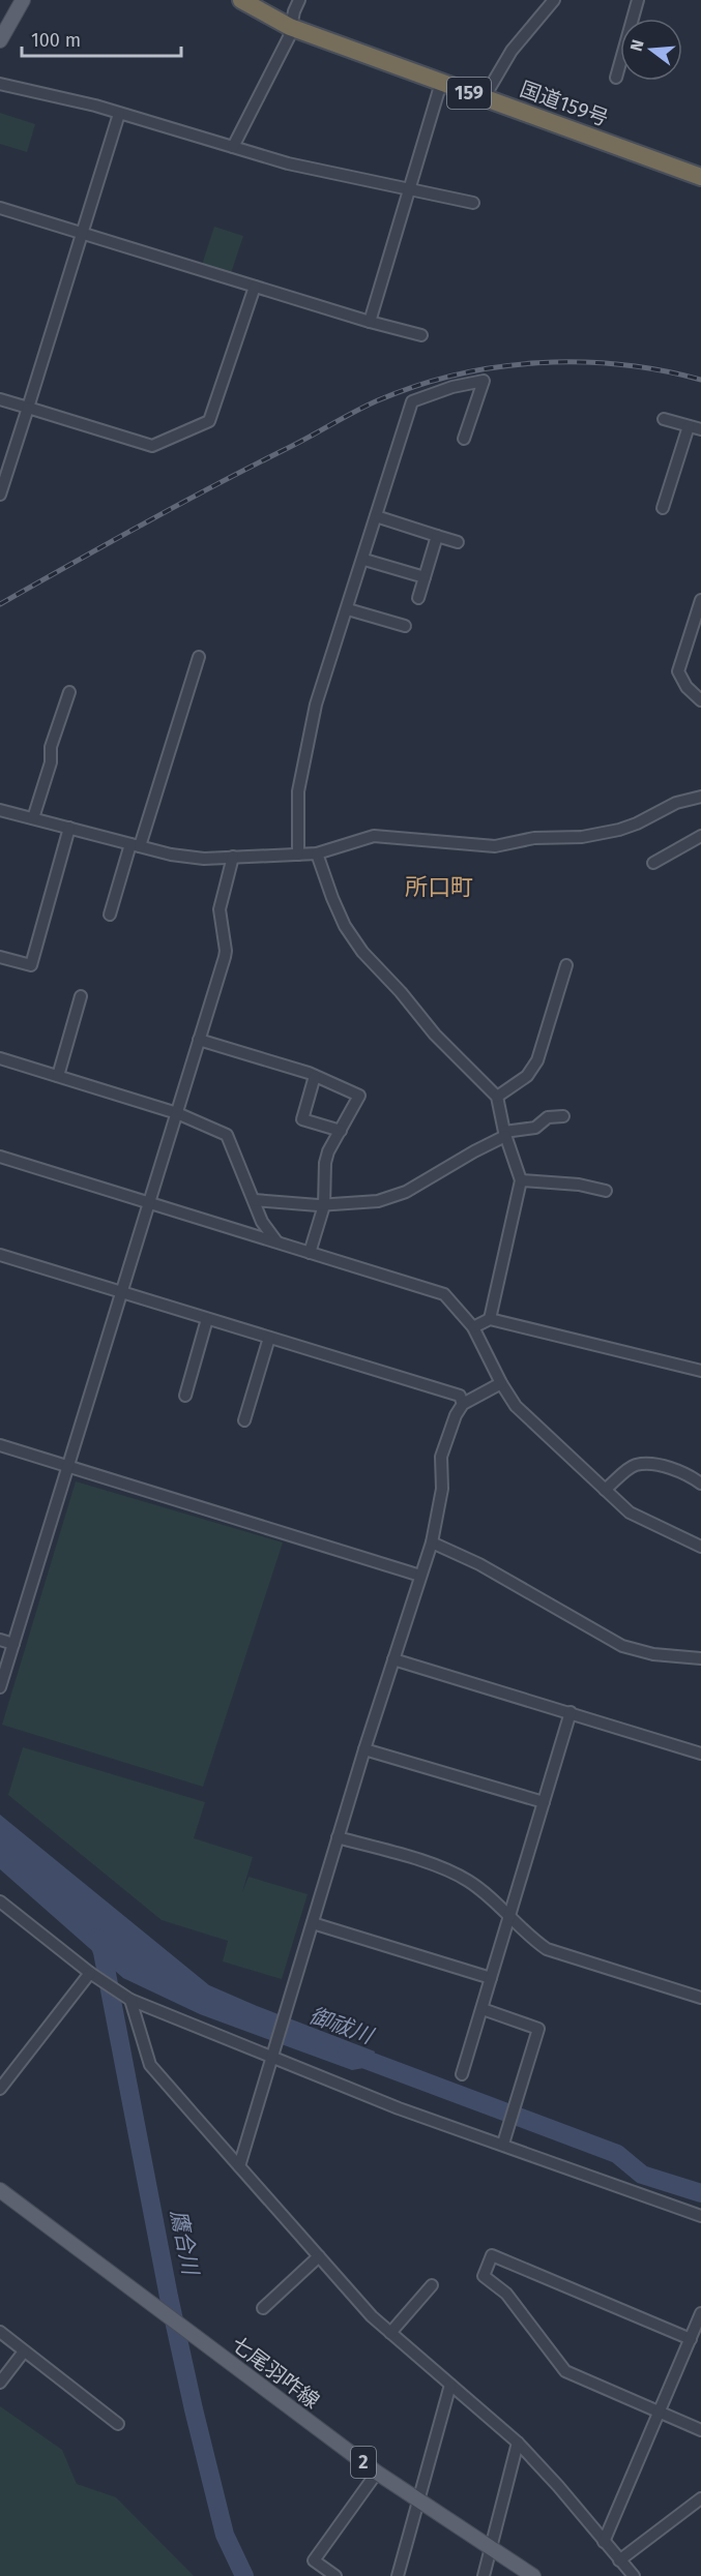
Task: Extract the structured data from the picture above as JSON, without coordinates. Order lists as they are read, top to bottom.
{
  "streets": {
    "highway": ["159", "国道159号"],
    "main road": ["七尾羽咋線", "2"]
  },
  "districts": ["所口町"],
  "water": ["御祓川", "鷹合川"],
  "scale_bar": "100 m",
  "north": "left"
}
